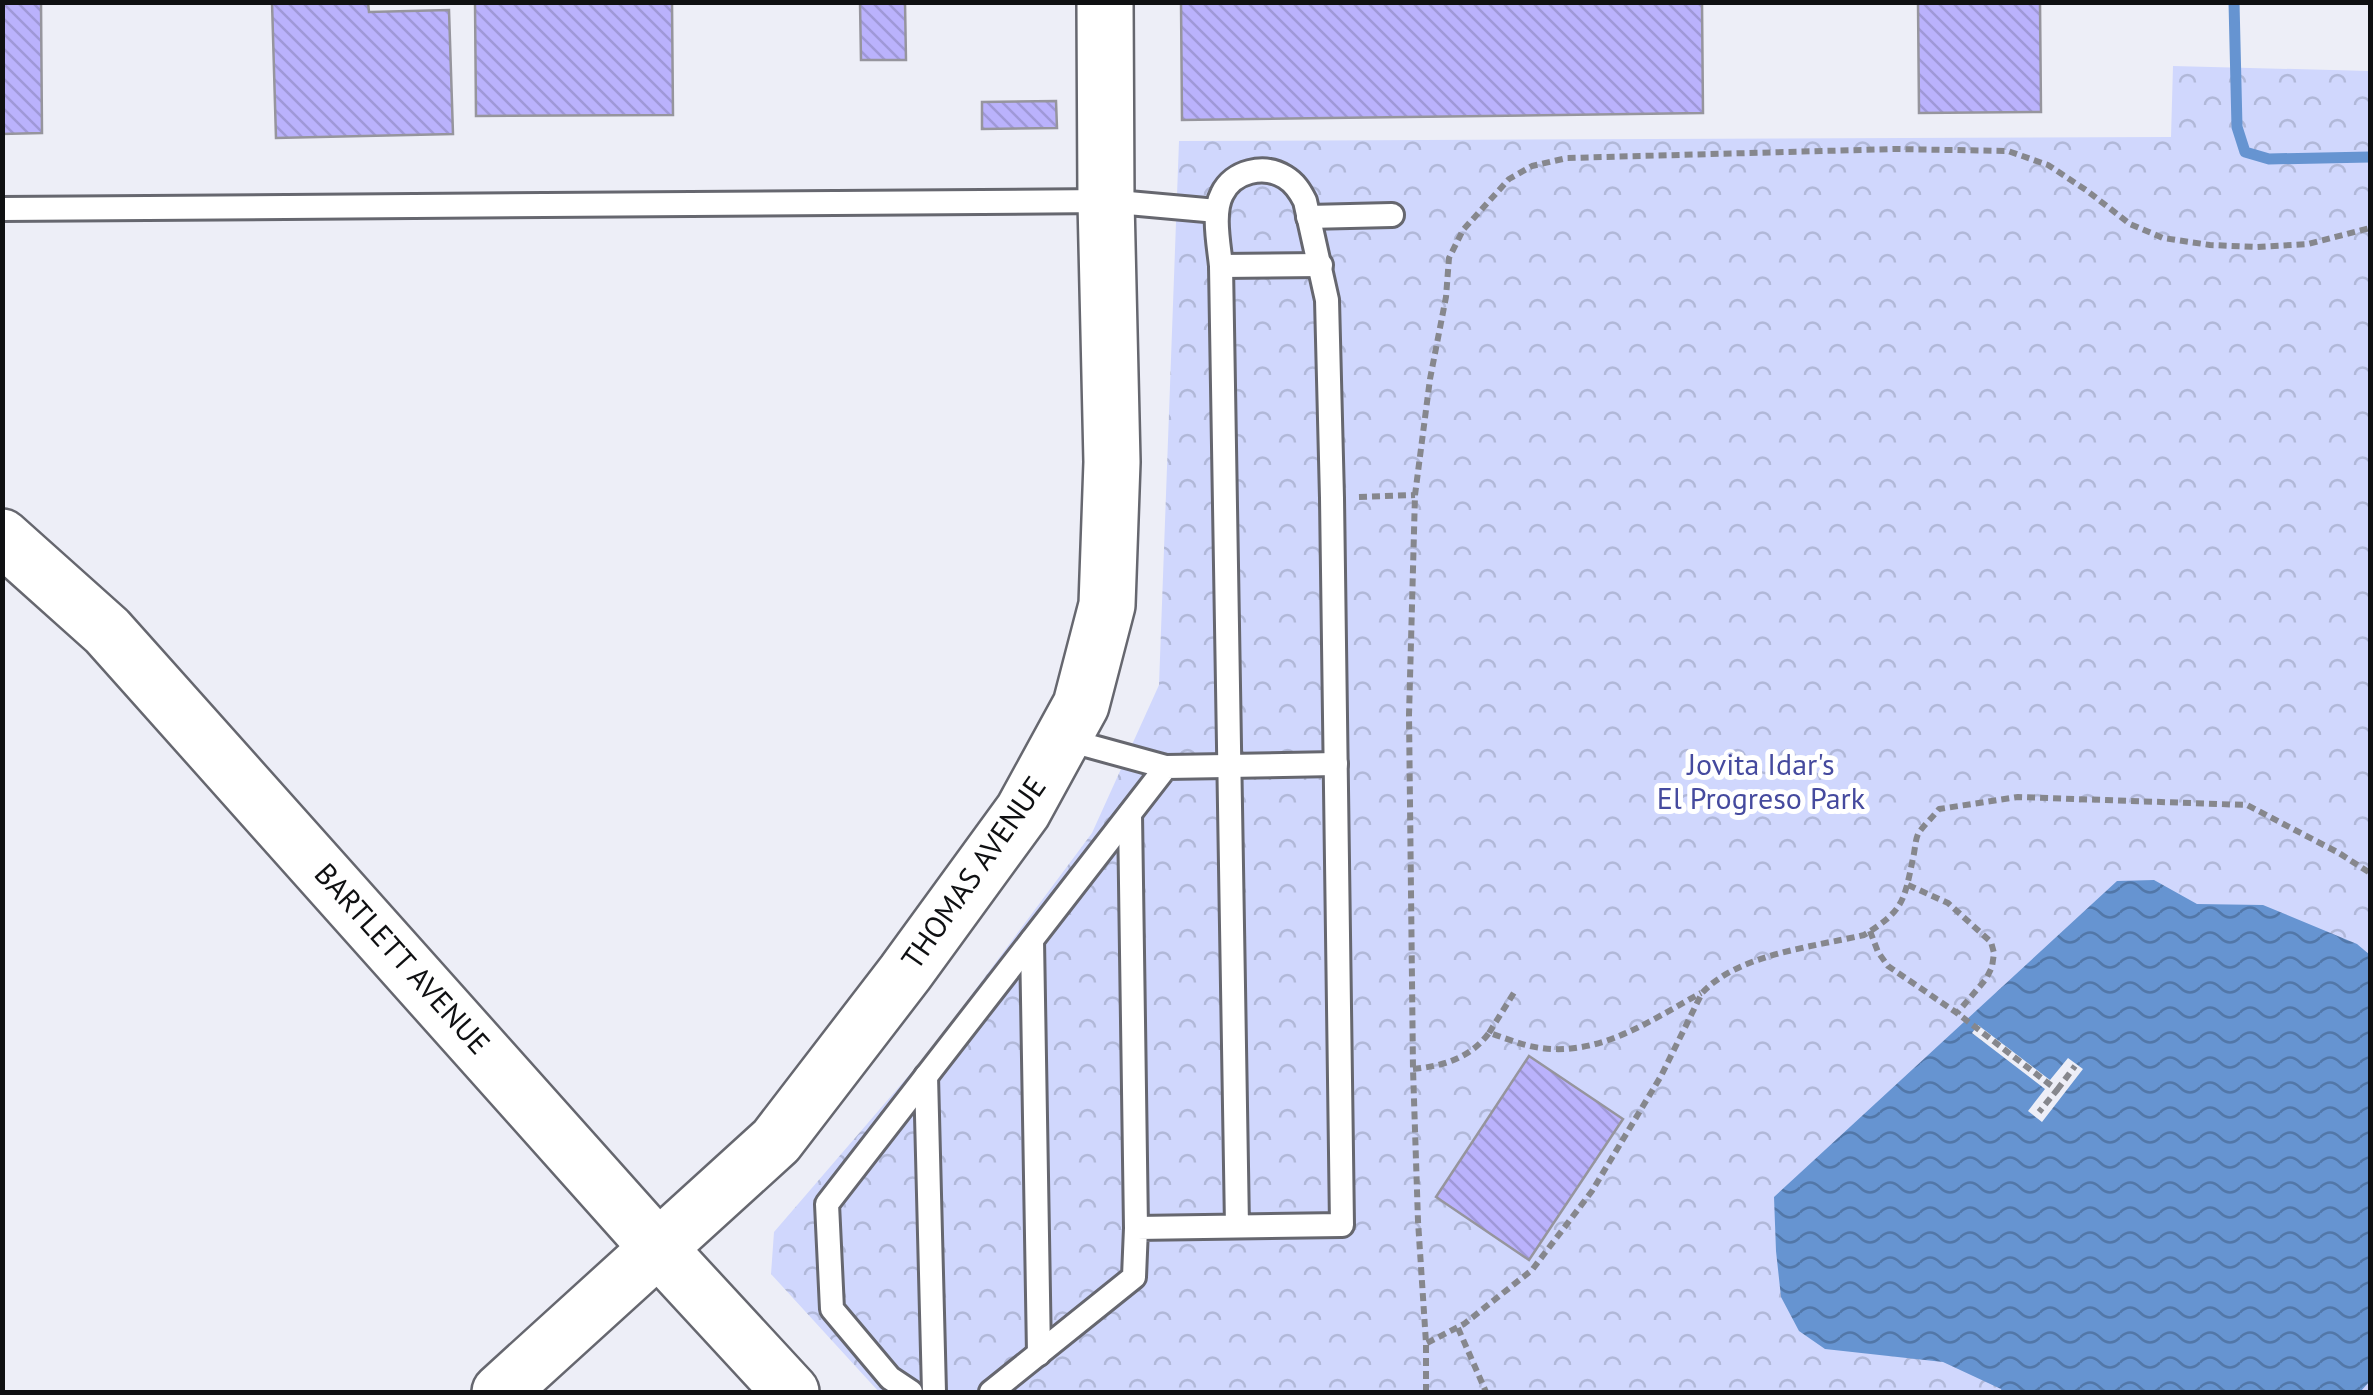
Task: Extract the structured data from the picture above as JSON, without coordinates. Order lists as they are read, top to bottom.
{
  "streets": {
    "street": ["THOMAS AVENUE", "BARTLETT AVENUE"]
  },
  "crossings": [
    ["THOMAS AVENUE", "BARTLETT AVENUE"]
  ],
  "parks": ["Jovita Idar's El Progreso Park"]
}
